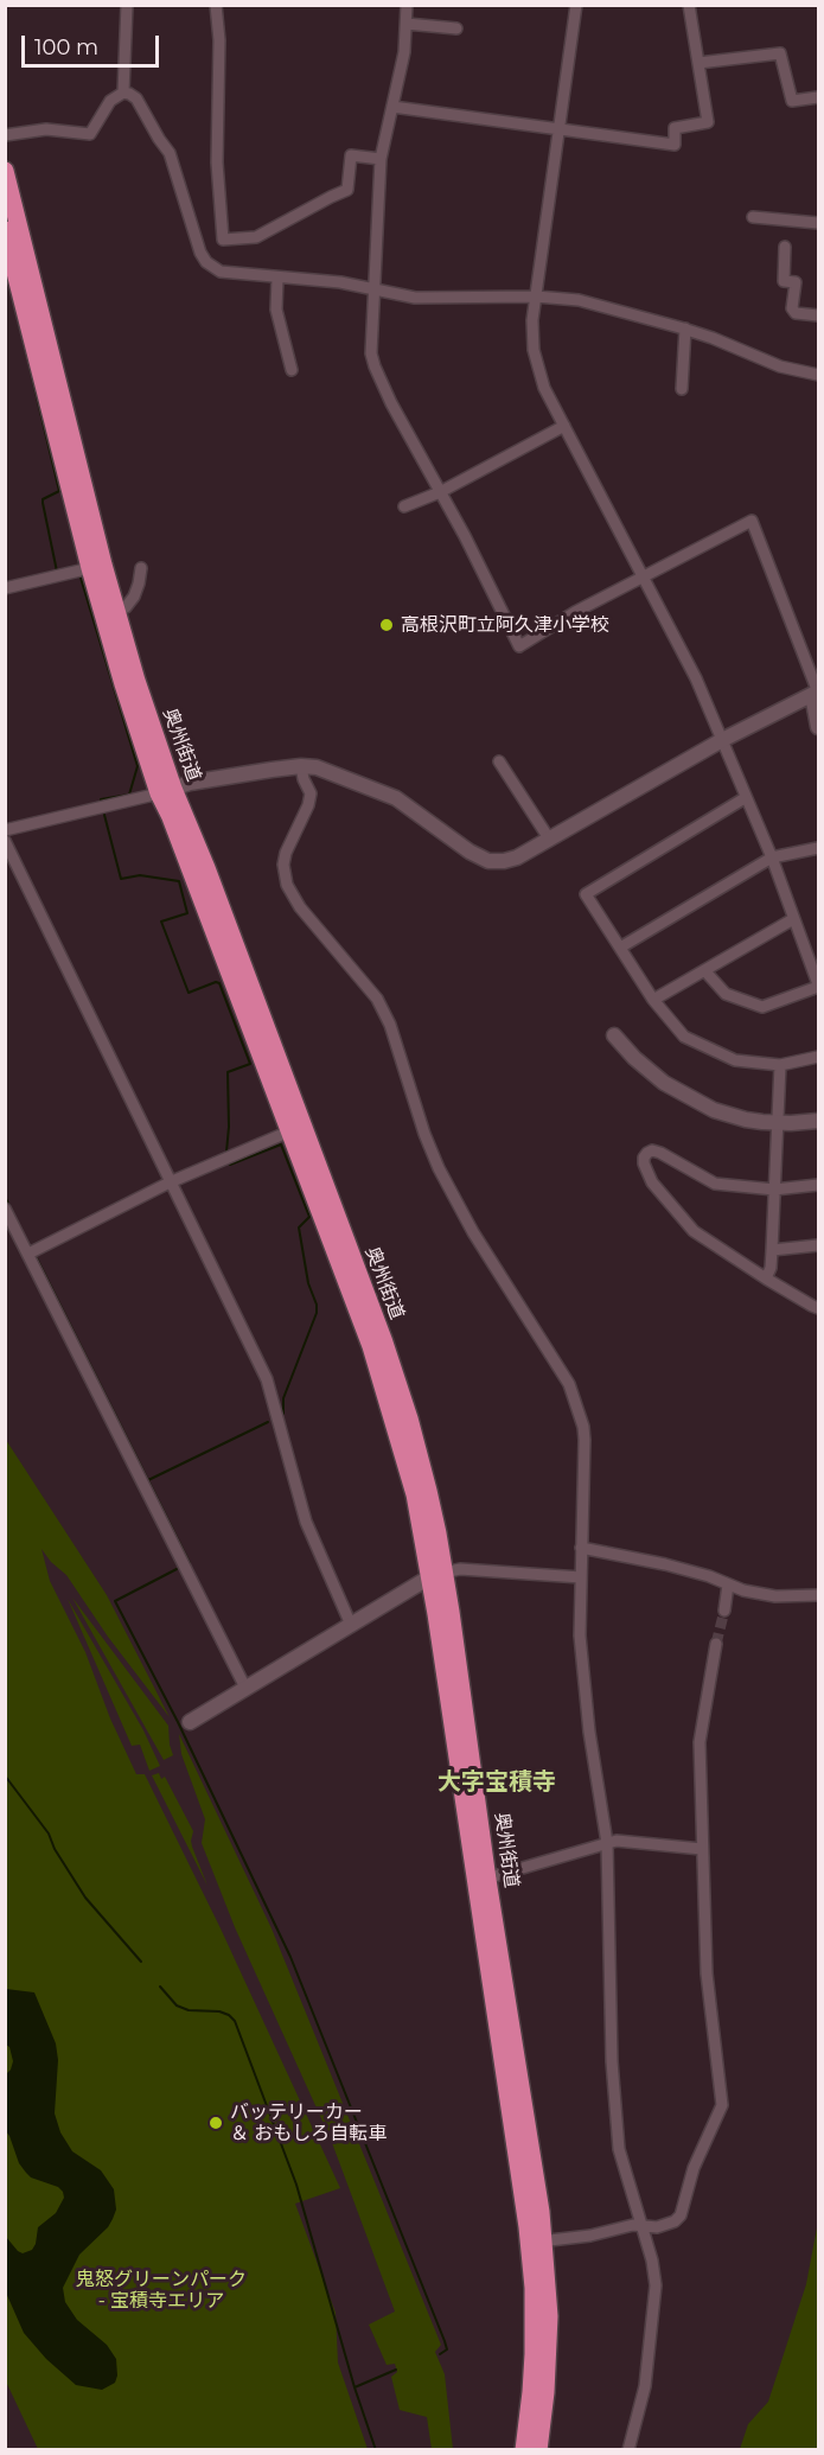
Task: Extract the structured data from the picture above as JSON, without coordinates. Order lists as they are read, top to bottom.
{
  "streets": {
    "highway": ["奥州街道"]
  },
  "districts": ["大字宝積寺"],
  "parks": ["鬼怒グリーンパーク - 宝積寺エリア"],
  "places": ["高根沢町立阿久津小学校", "バッテリーカー ＆ おもしろ自転車"],
  "scale_bar": "100 m"
}
